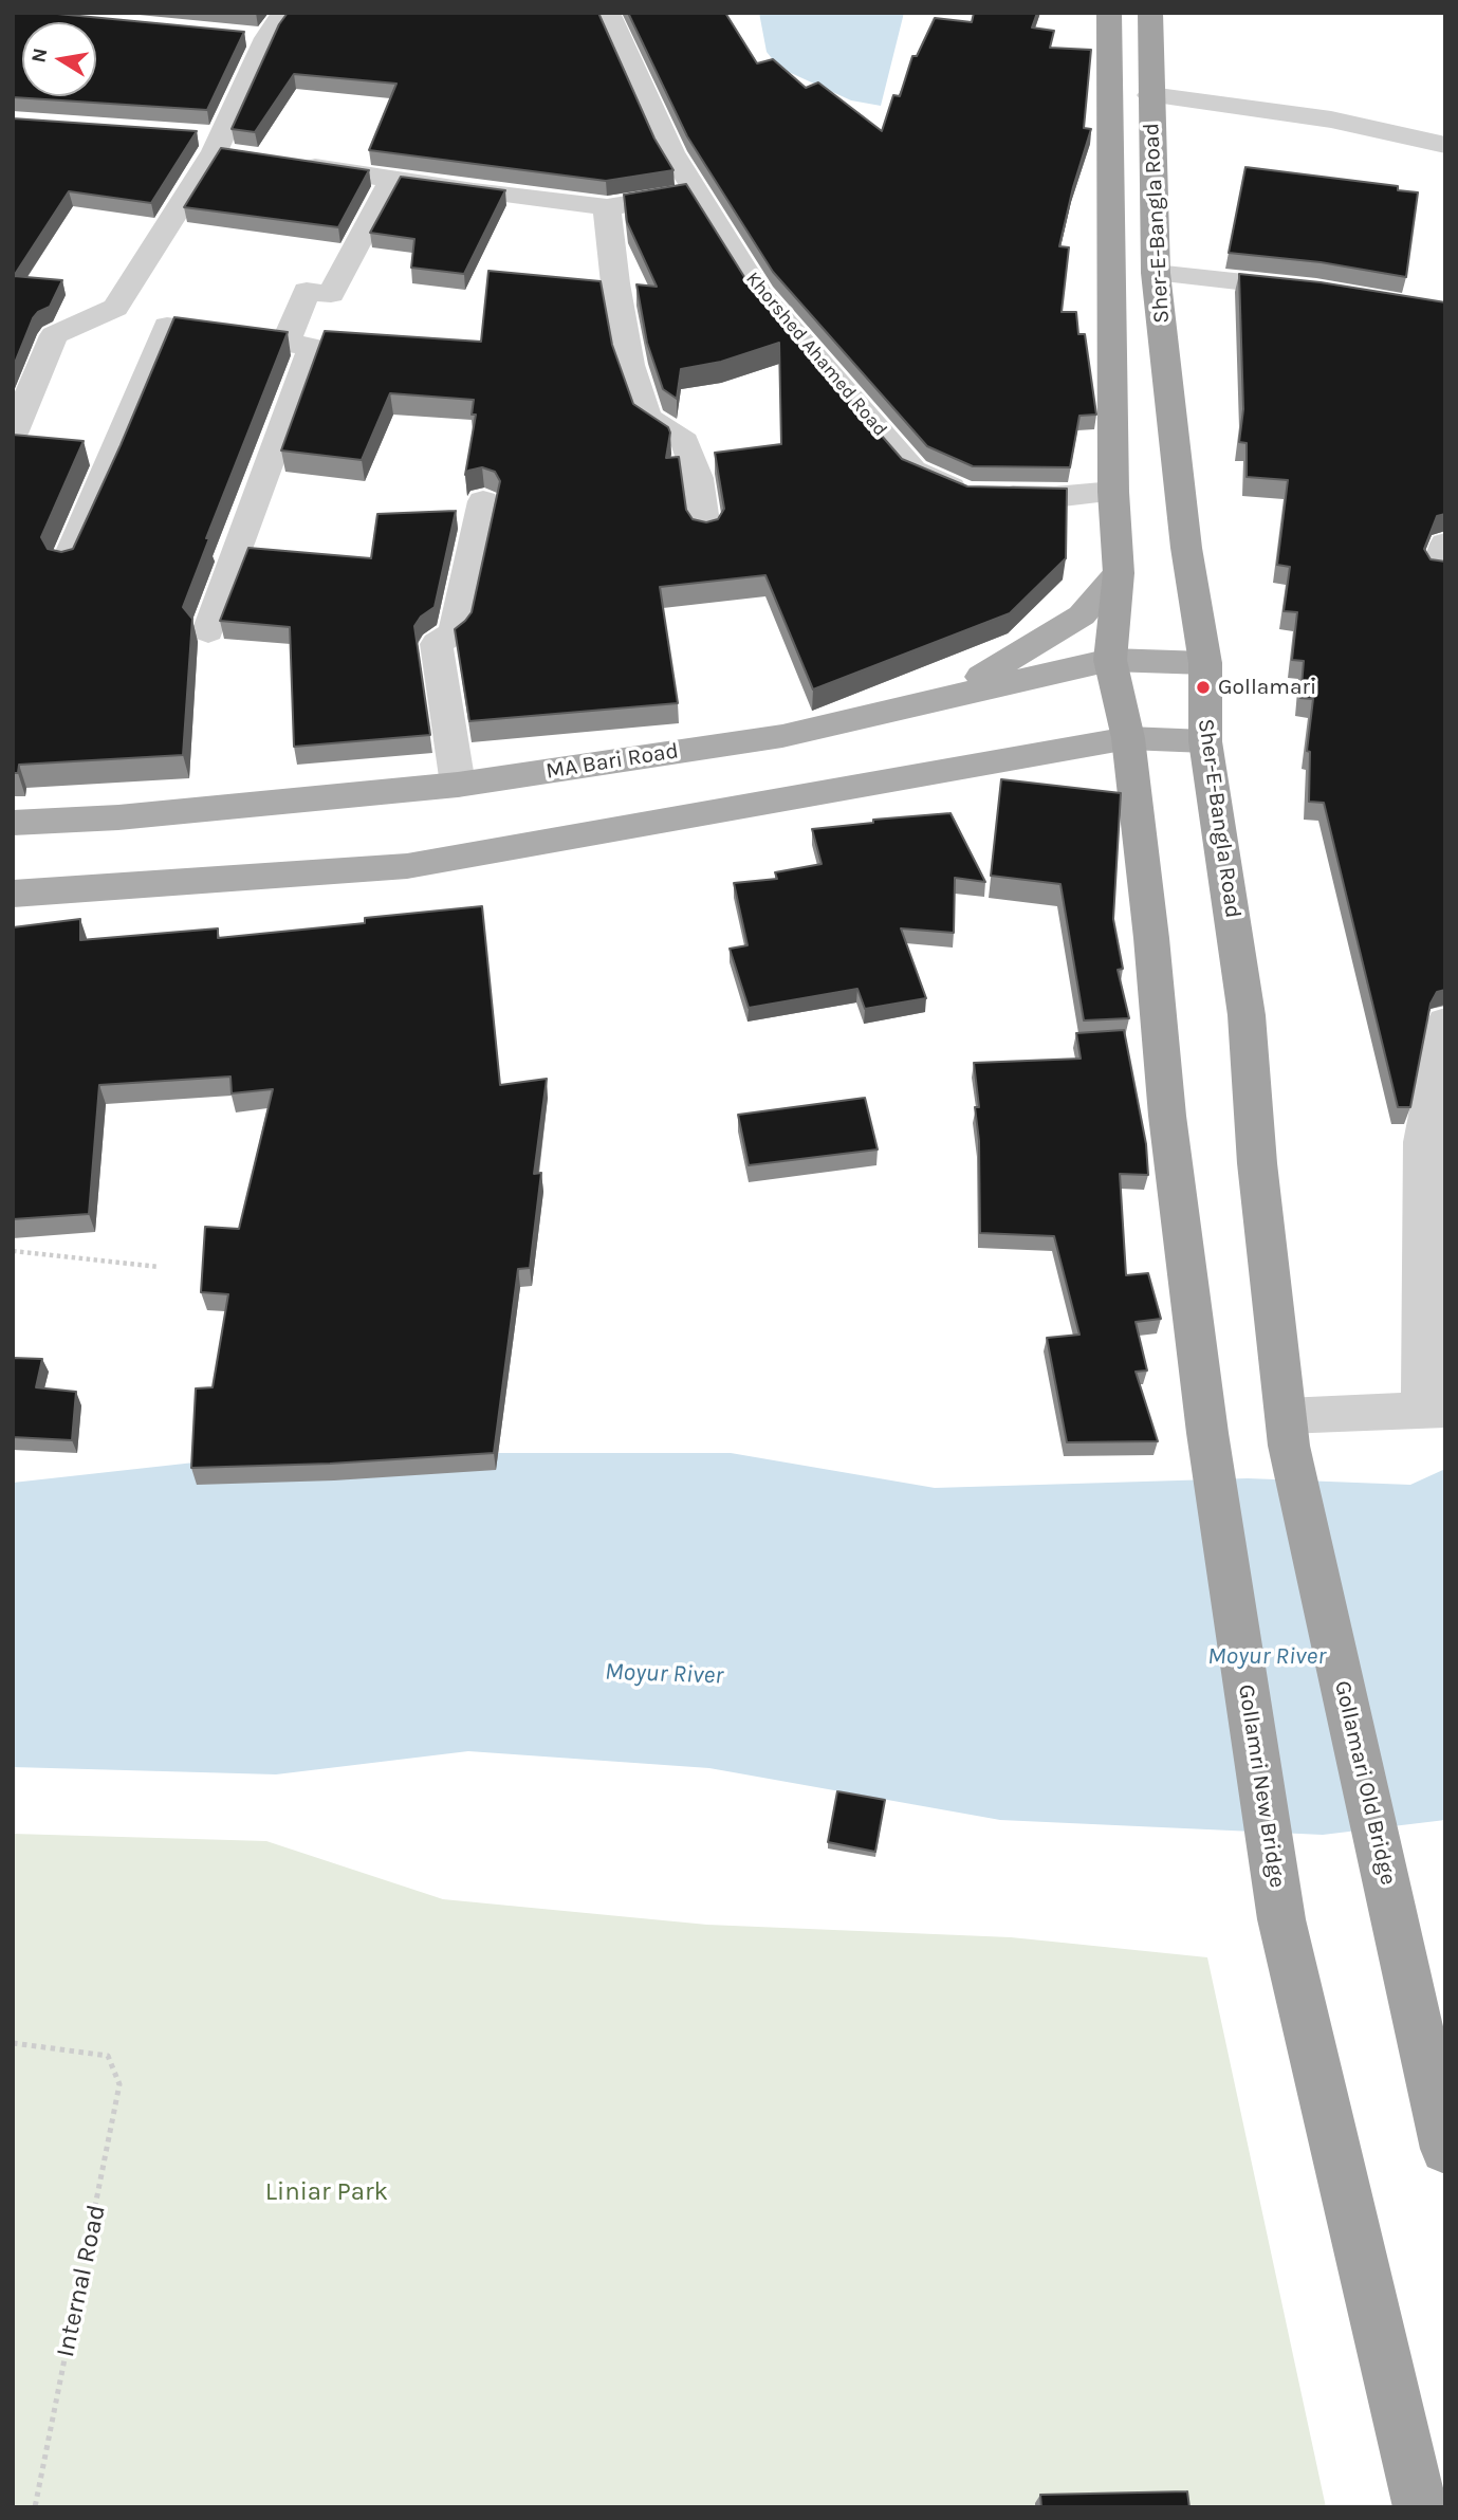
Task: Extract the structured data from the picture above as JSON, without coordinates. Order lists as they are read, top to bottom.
{
  "streets": {
    "highway": ["Sher-E-Bangla Road", "Gollamari Old Bridge", "Gollamri New Bridge"],
    "main road": ["MA Bari Road"],
    "street": ["Khorshed Ahamed Road"],
    "path": ["Internal Road"]
  },
  "crossings": [
    ["Sher-E-Bangla Road", "Khorshed Ahamed Road"],
    ["Sher-E-Bangla Road", "MA Bari Road"],
    ["Sher-E-Bangla Road", "Gollamari Old Bridge"],
    ["Sher-E-Bangla Road", "Gollamri New Bridge"]
  ],
  "water": ["Moyur River"],
  "parks": ["Liniar Park"],
  "places": ["Gollamari"],
  "north": "left"
}
